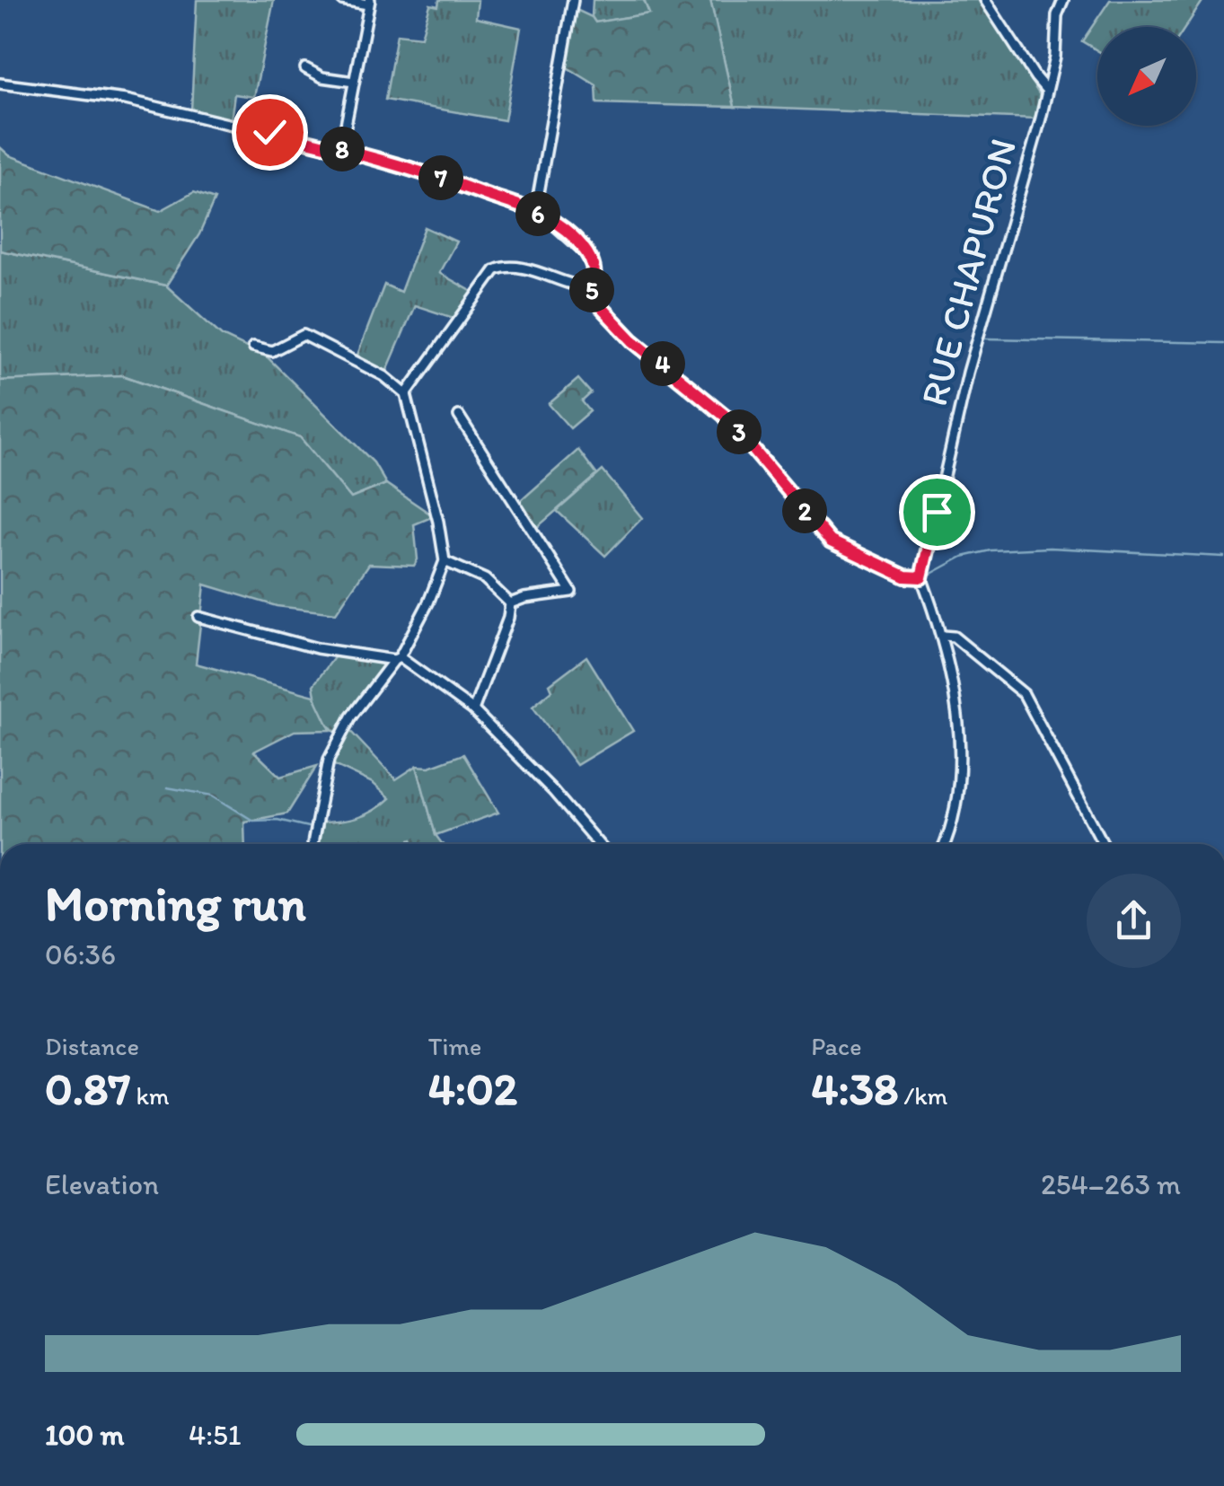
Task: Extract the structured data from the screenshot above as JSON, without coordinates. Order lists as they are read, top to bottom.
{
  "streets": {
    "street": ["RUE CHAPURON"]
  },
  "north": "bottom left",
  "page": {
    "pins": [
      "8",
      "7",
      "6",
      "5",
      "4",
      "3",
      "2"
    ],
    "heading": ["Morning run", "06:36"],
    "stats": [
      ["Distance", "0.87 km"],
      ["Time", "4:02"],
      ["Pace", "4:38 /km"]
    ],
    "chart": ["Elevation", "254–263 m"],
    "list": [
      {
        "name": "100 m",
        "note": "4:51"
      }
    ]
  }
}
